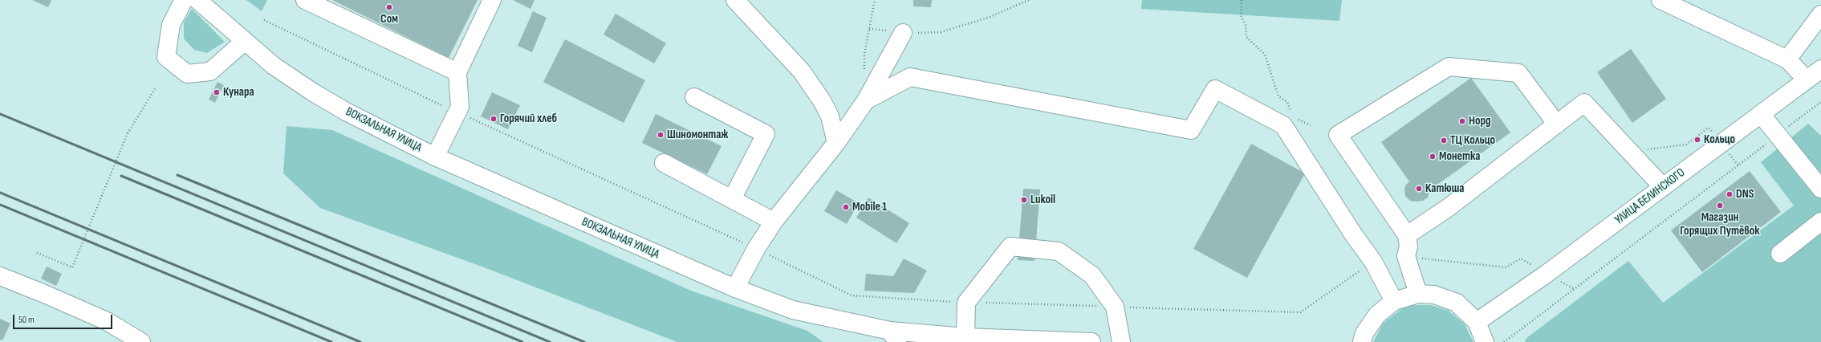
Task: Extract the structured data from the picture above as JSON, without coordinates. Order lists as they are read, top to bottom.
{
  "streets": {
    "main road": ["ВОКЗАЛЬНАЯ УЛИЦА", "УЛИЦА БЕЛИНСКОГО"]
  },
  "places": [
    "Сом",
    "Кунара",
    "Горячий хлеб",
    "Норд",
    "Шиномонтаж",
    "Кольцо",
    "ТЦ Кольцо",
    "Монетка",
    "Катюша",
    "DNS",
    "Lukoil",
    "Магазин Горящих Путёвок",
    "Mobile 1"
  ],
  "scale_bar": "50 m"
}
